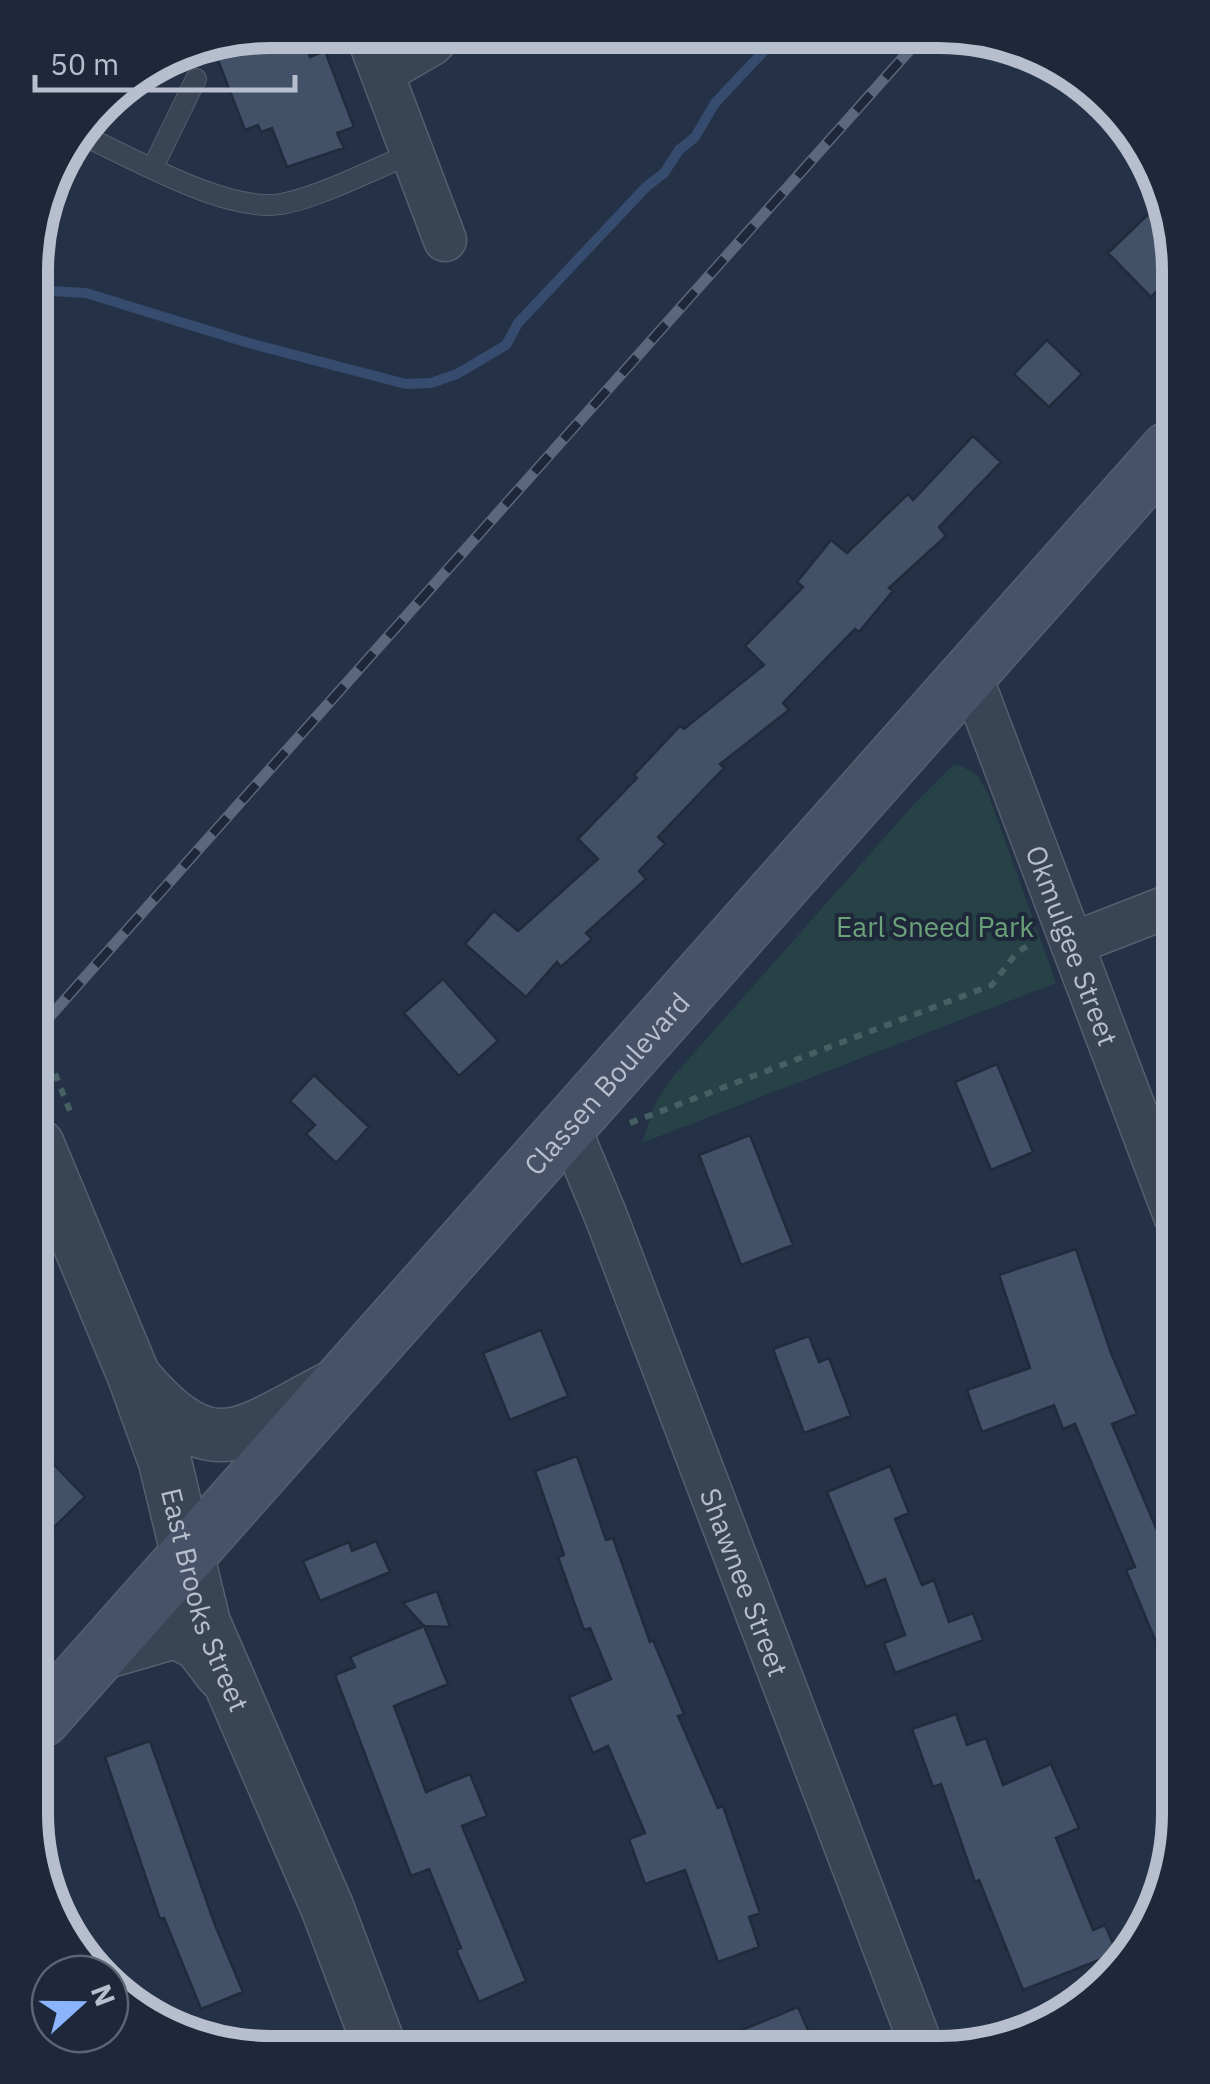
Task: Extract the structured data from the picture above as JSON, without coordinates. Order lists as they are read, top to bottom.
{
  "streets": {
    "main road": ["Classen Boulevard"],
    "street": ["Okmulgee Street", "Shawnee Street", "East Brooks Street"]
  },
  "crossings": [
    ["Okmulgee Street", "Classen Boulevard"],
    ["Classen Boulevard", "Shawnee Street"],
    ["Classen Boulevard", "East Brooks Street"]
  ],
  "parks": ["Earl Sneed Park"],
  "scale_bar": "50 m",
  "north": "right"
}
